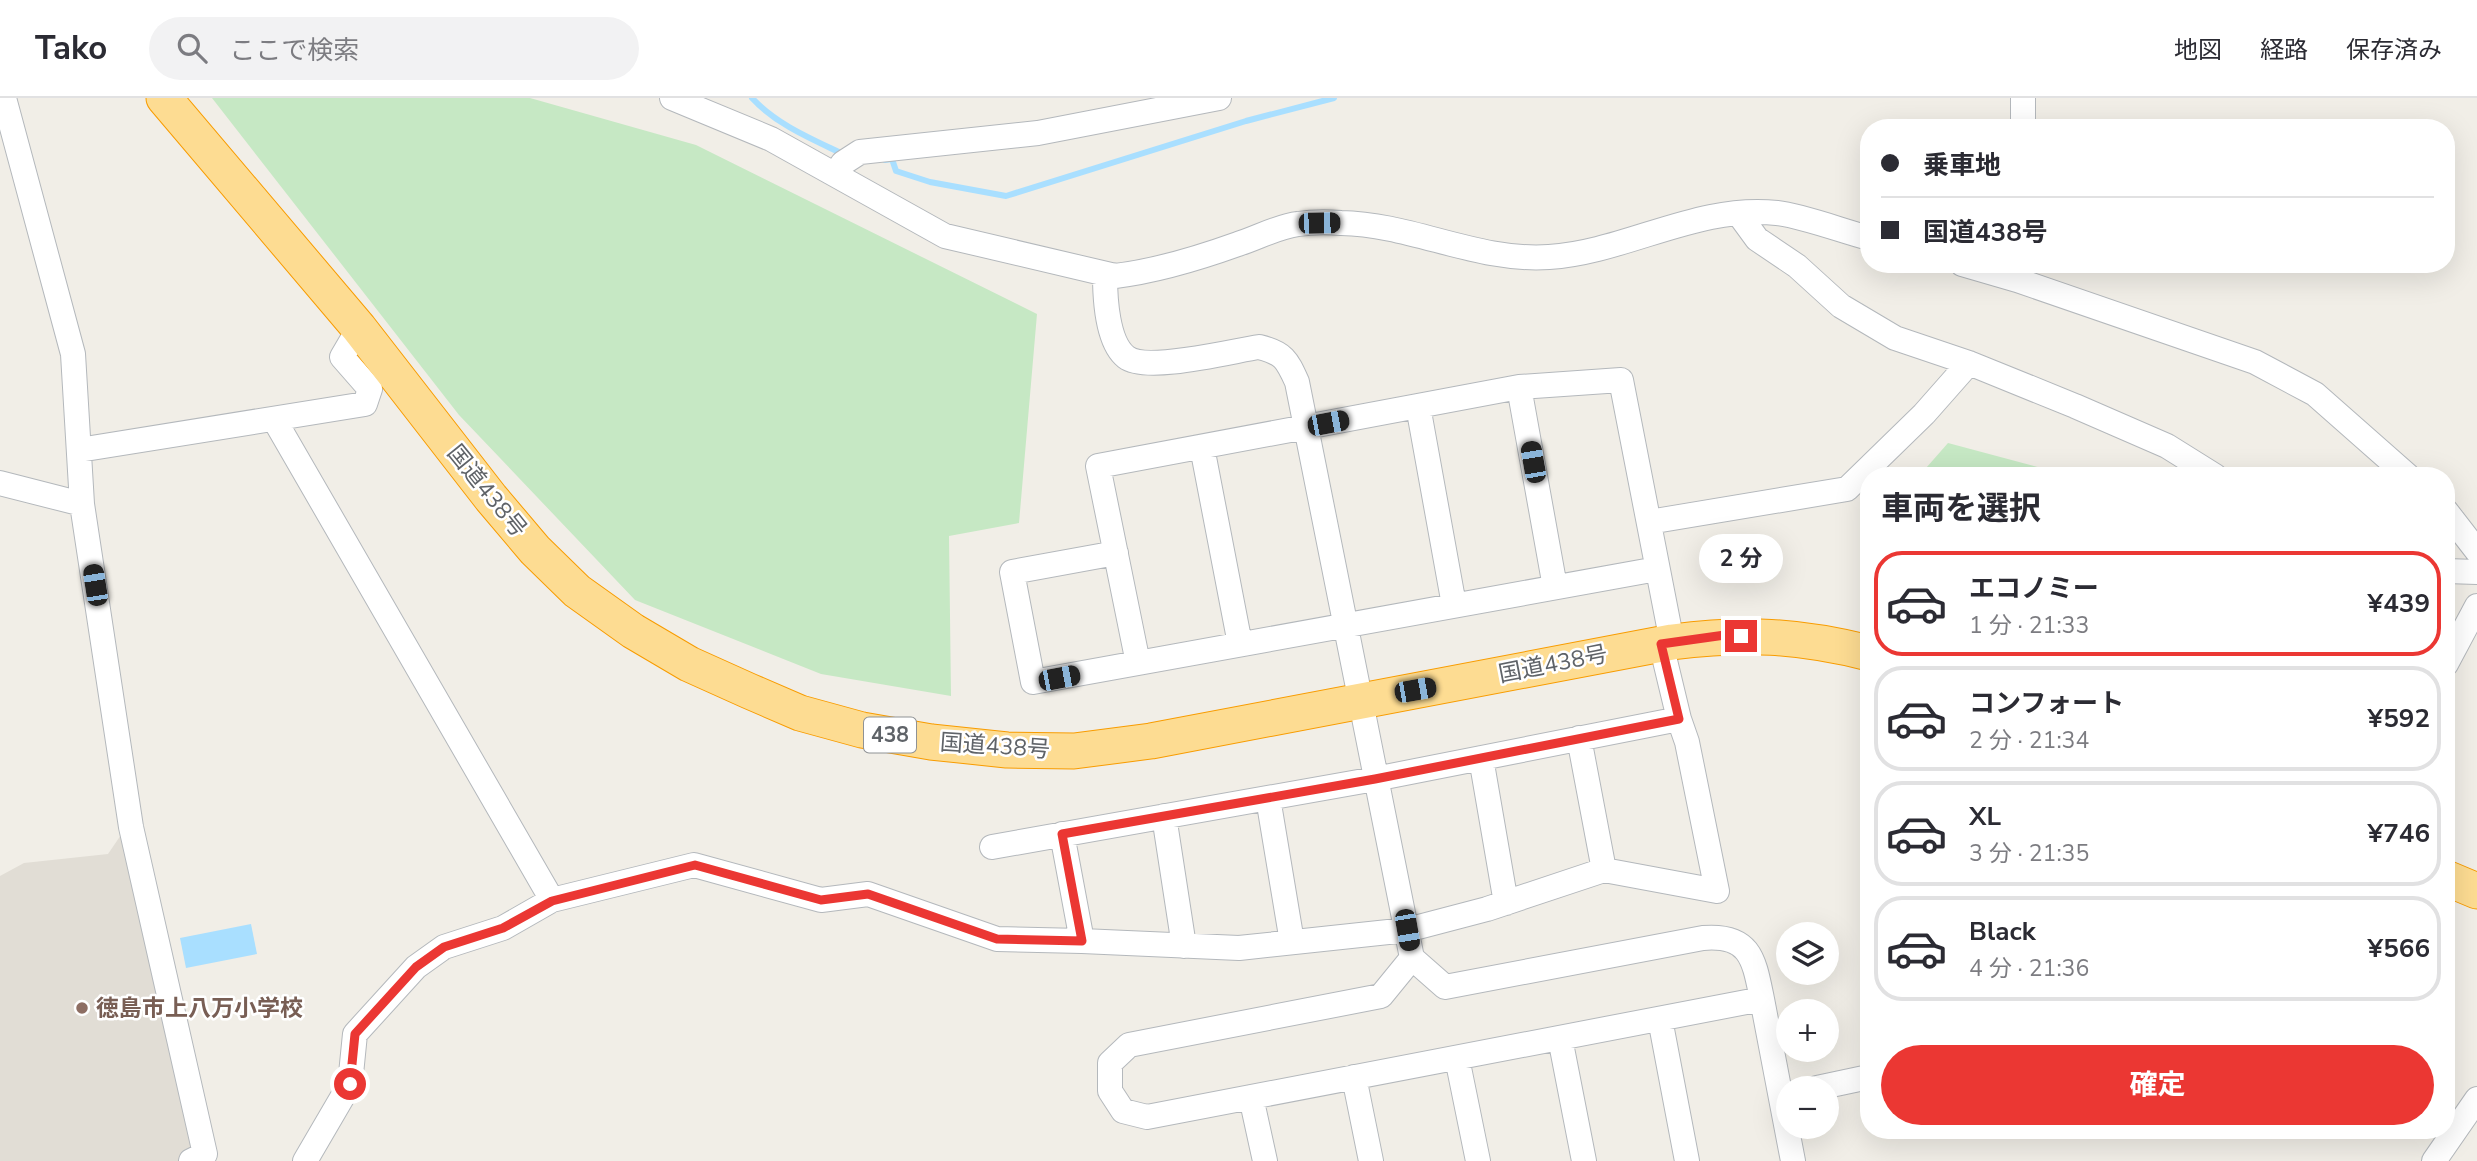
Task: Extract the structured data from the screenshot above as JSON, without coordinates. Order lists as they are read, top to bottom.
{
  "streets": {
    "highway": ["国道438号", "438"]
  },
  "places": ["徳島市上八万小学校"],
  "page": {
    "header": "Tako",
    "search": "ここで検索",
    "nav": ["地図", "経路", "保存済み"],
    "banner": ["乗車地", "国道438号"],
    "heading": "車両を選択",
    "bubble": "2 分",
    "list": [
      {
        "name": "エコノミー",
        "note": "1 分 · 21:33",
        "value": "¥439"
      },
      {
        "name": "コンフォート",
        "note": "2 分 · 21:34",
        "value": "¥592"
      },
      {
        "name": "XL",
        "note": "3 分 · 21:35",
        "value": "¥746"
      },
      {
        "name": "Black",
        "note": "4 分 · 21:36",
        "value": "¥566"
      }
    ],
    "map_buttons": ["+", "−"],
    "buttons": "確定"
  }
}
